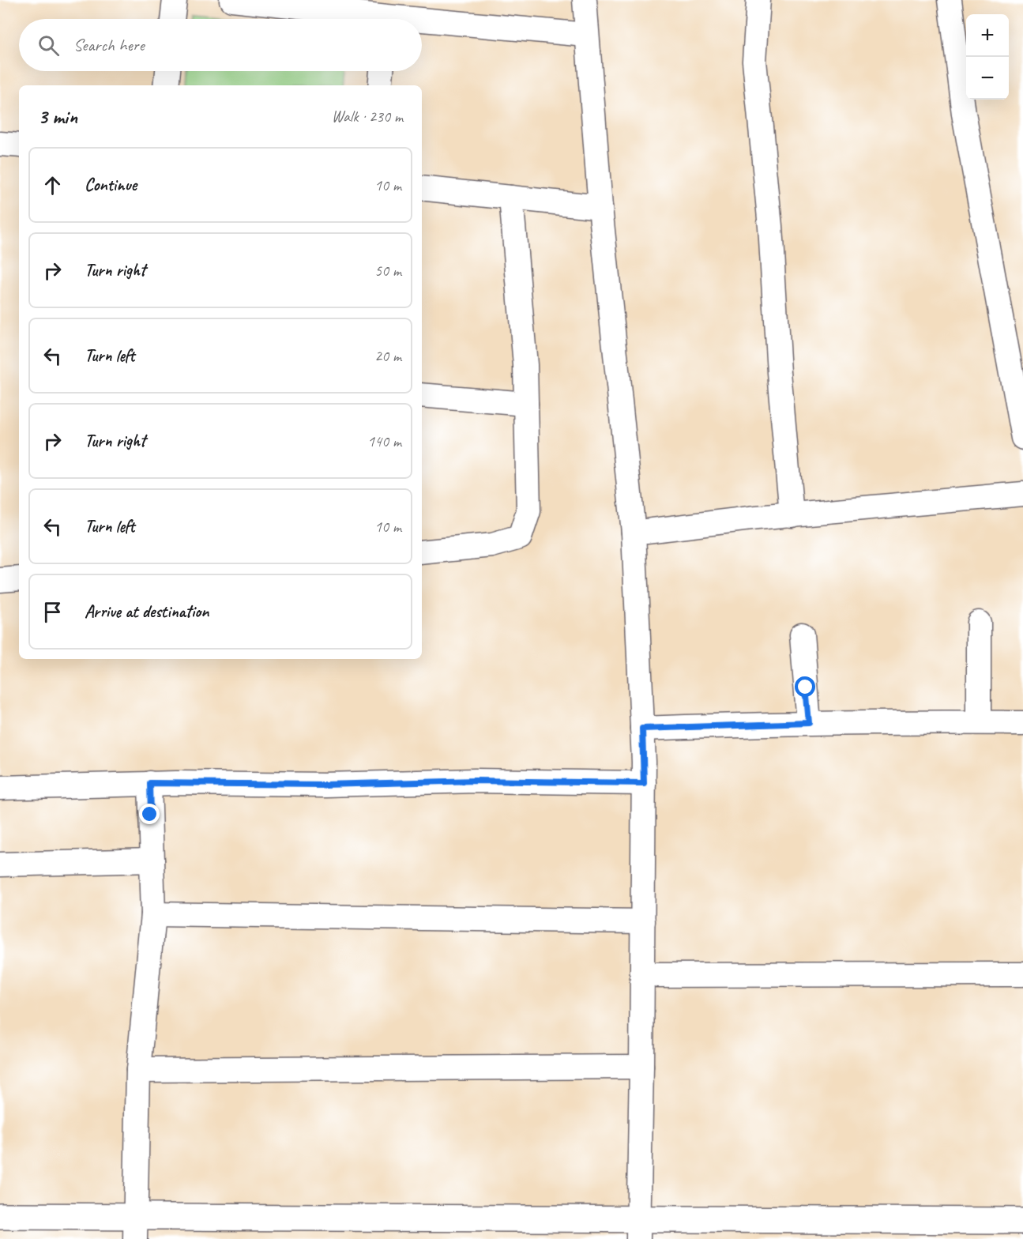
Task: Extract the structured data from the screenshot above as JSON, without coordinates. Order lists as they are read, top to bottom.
{
  "page": {
    "map_buttons": ["+", "−"],
    "search": "Search here",
    "heading": ["3 min", "Walk · 230 m"],
    "list": [
      ["Continue", "10 m"],
      ["Turn right", "50 m"],
      ["Turn left", "20 m"],
      ["Turn right", "140 m"],
      ["Turn left", "10 m"],
      "Arrive at destination"
    ]
  }
}
